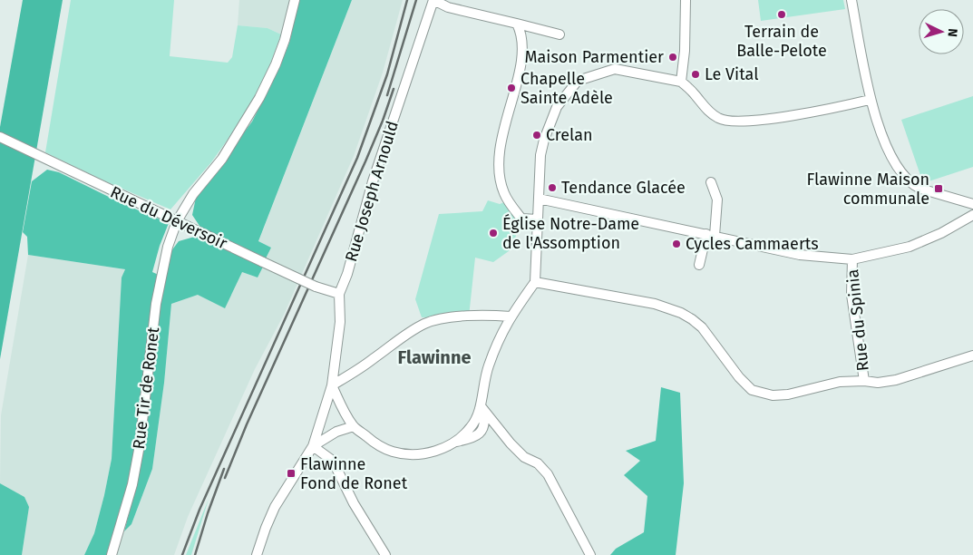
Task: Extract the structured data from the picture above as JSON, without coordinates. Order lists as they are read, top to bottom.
{
  "streets": {
    "street": [
      "Rue Joseph Arnould",
      "Rue du Déversoir",
      "Rue du Spinia",
      "Rue Tir de Ronet"
    ]
  },
  "crossings": [
    ["Rue Joseph Arnould", "Rue du Déversoir"],
    ["Rue du Déversoir", "Rue Tir de Ronet"]
  ],
  "districts": ["Flawinne"],
  "places": {
    "other": [
      "Terrain de Balle-Pelote",
      "Maison Parmentier",
      "Le Vital",
      "Chapelle Sainte Adèle",
      "Crelan",
      "Tendance Glacée",
      "Église Notre-Dame de l'Assomption",
      "Cycles Cammaerts"
    ],
    "transit": ["Flawinne Maison communale", "Flawinne Fond de Ronet"]
  },
  "north": "right"
}
